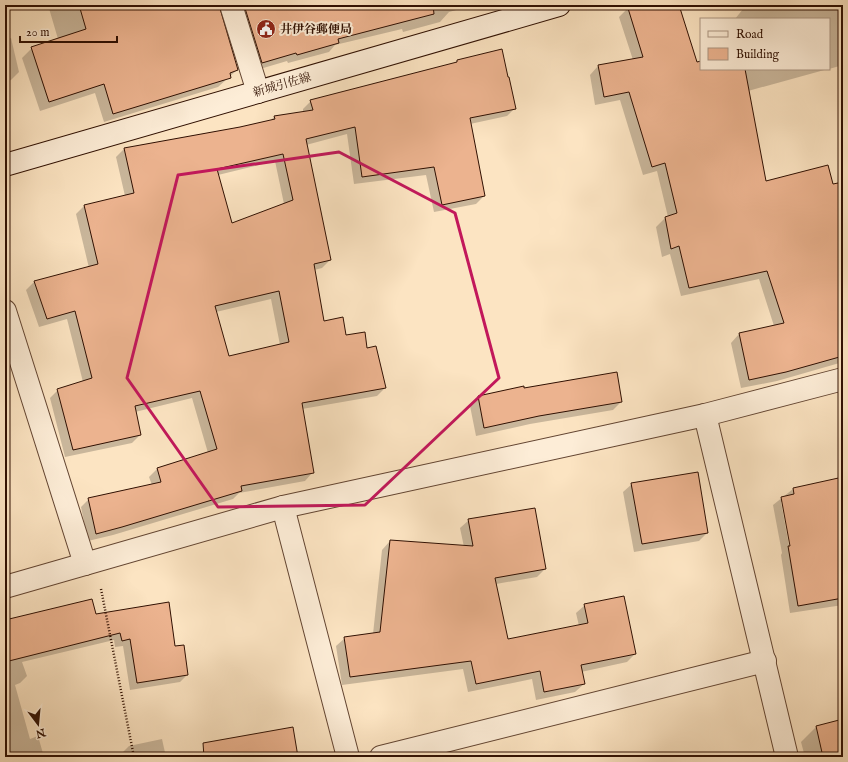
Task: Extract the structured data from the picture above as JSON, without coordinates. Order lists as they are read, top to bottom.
{
  "streets": {
    "street": ["新城引佐線"]
  },
  "places": {
    "public building": ["井伊谷郵便局"]
  },
  "legend": ["Road", "Building"],
  "scale_bar": "20 m",
  "north": "bottom"
}
